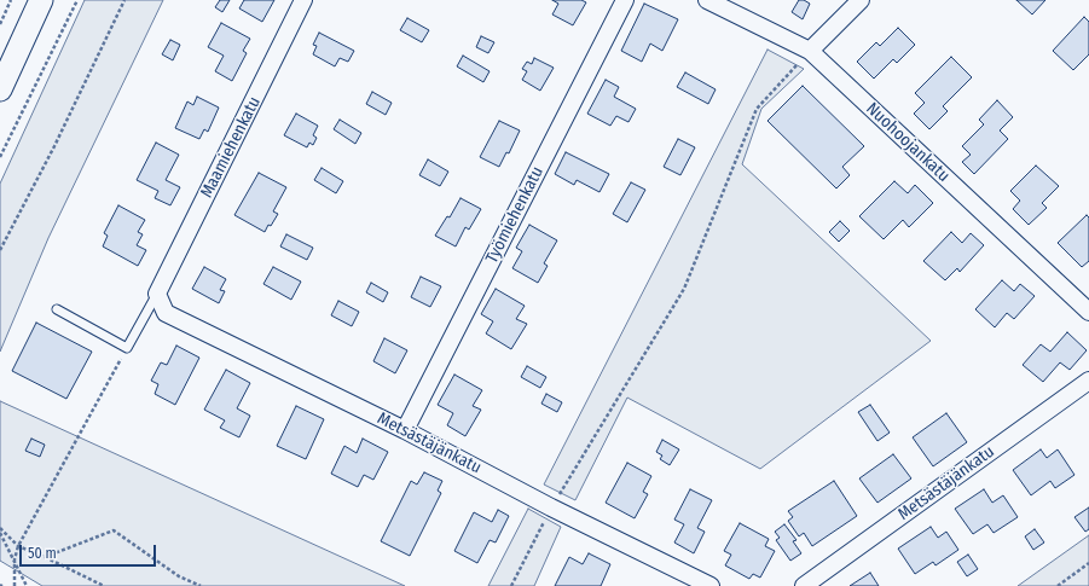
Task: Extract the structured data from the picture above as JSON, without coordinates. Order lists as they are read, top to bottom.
{
  "streets": {
    "street": [
      "Nuohoojankatu",
      "Maamiehenkatu",
      "Työmiehenkatu",
      "Metsästäjänkatu"
    ]
  },
  "crossings": [
    ["Maamiehenkatu", "Metsästäjänkatu"],
    ["Työmiehenkatu", "Metsästäjänkatu"]
  ],
  "scale_bar": "50 m"
}
